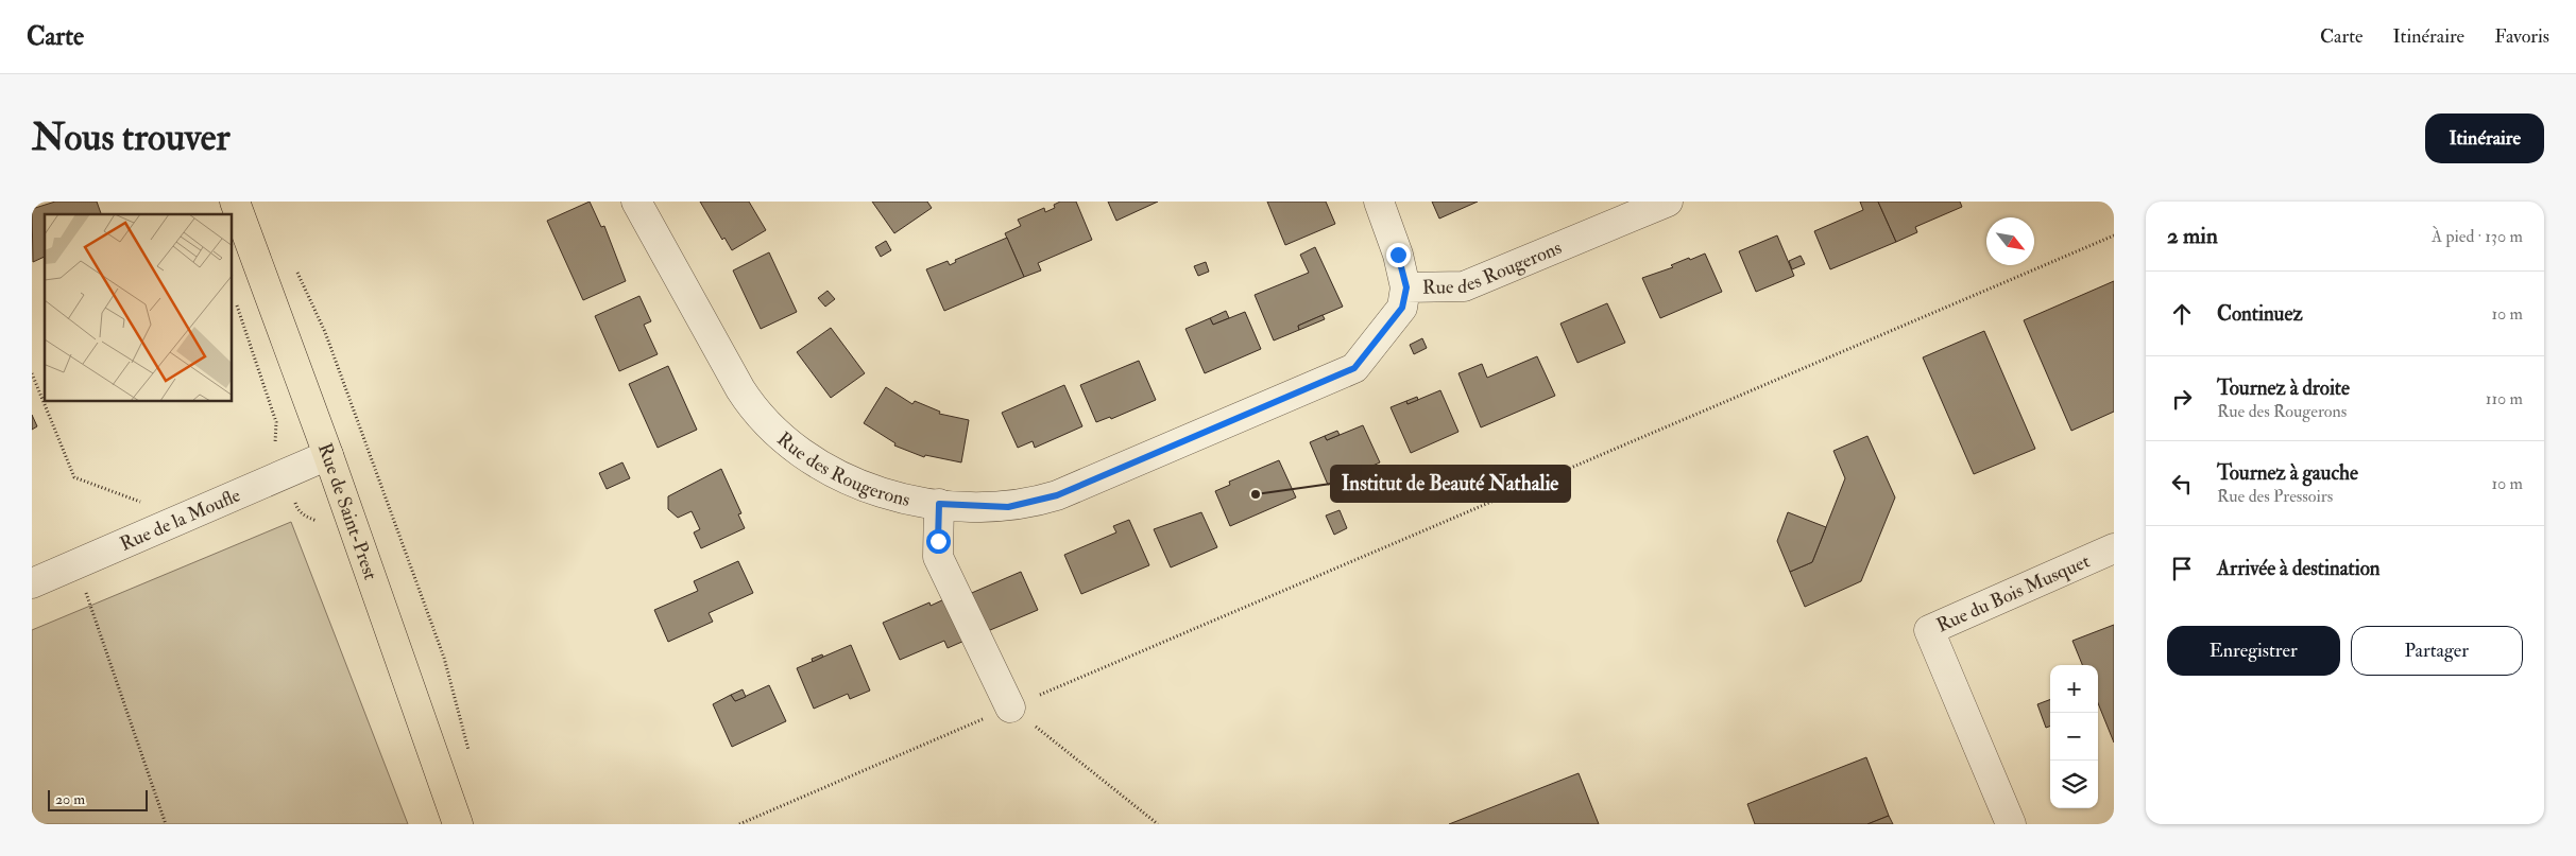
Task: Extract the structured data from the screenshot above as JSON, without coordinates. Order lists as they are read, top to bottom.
{
  "streets": {
    "main road": ["Rue de Saint-Prest"],
    "street": ["Rue des Rougerons", "Rue de la Moufle", "Rue du Bois Musquet"]
  },
  "crossings": [
    ["Rue de Saint-Prest", "Rue de la Moufle"]
  ],
  "places": ["Institut de Beauté Nathalie"],
  "scale_bar": "20 m",
  "north": "bottom right",
  "page": {
    "header": "Carte",
    "nav": ["Carte", "Itinéraire", "Favoris"],
    "buttons": [
      "Itinéraire",
      ["Enregistrer", "Partager"]
    ],
    "title": "Nous trouver",
    "heading": ["2 min", "À pied · 130 m"],
    "list": [
      ["Continuez", "10 m"],
      ["Tournez à droite", "Rue des Rougerons", "110 m"],
      ["Tournez à gauche", "Rue des Pressoirs", "10 m"],
      "Arrivée à destination"
    ],
    "map_buttons": ["+", "−"],
    "scale": "20 m"
  }
}
